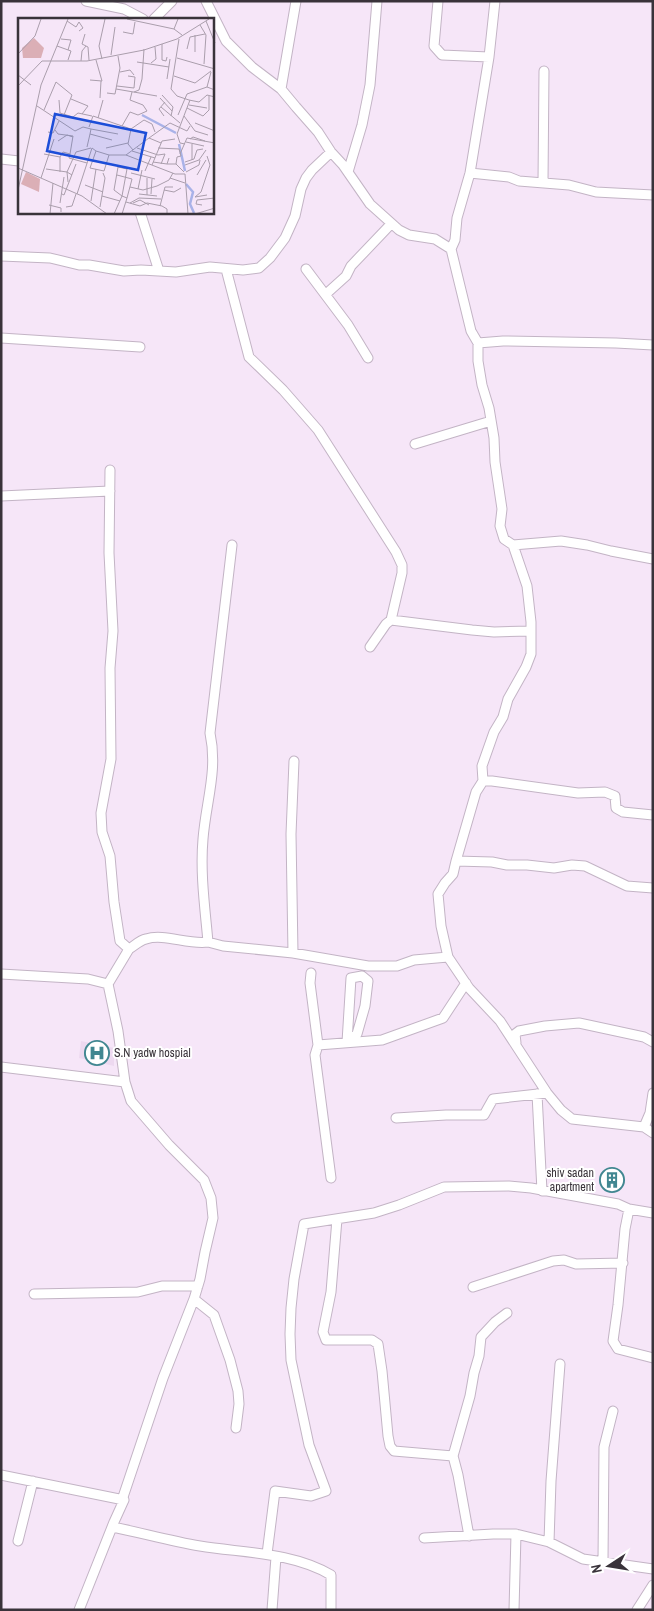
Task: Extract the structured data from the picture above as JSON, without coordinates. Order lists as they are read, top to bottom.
{
  "places": {
    "hospital": ["S.N yadw hospial"],
    "building": ["shiv sadan apartment"]
  },
  "north": "left"
}
